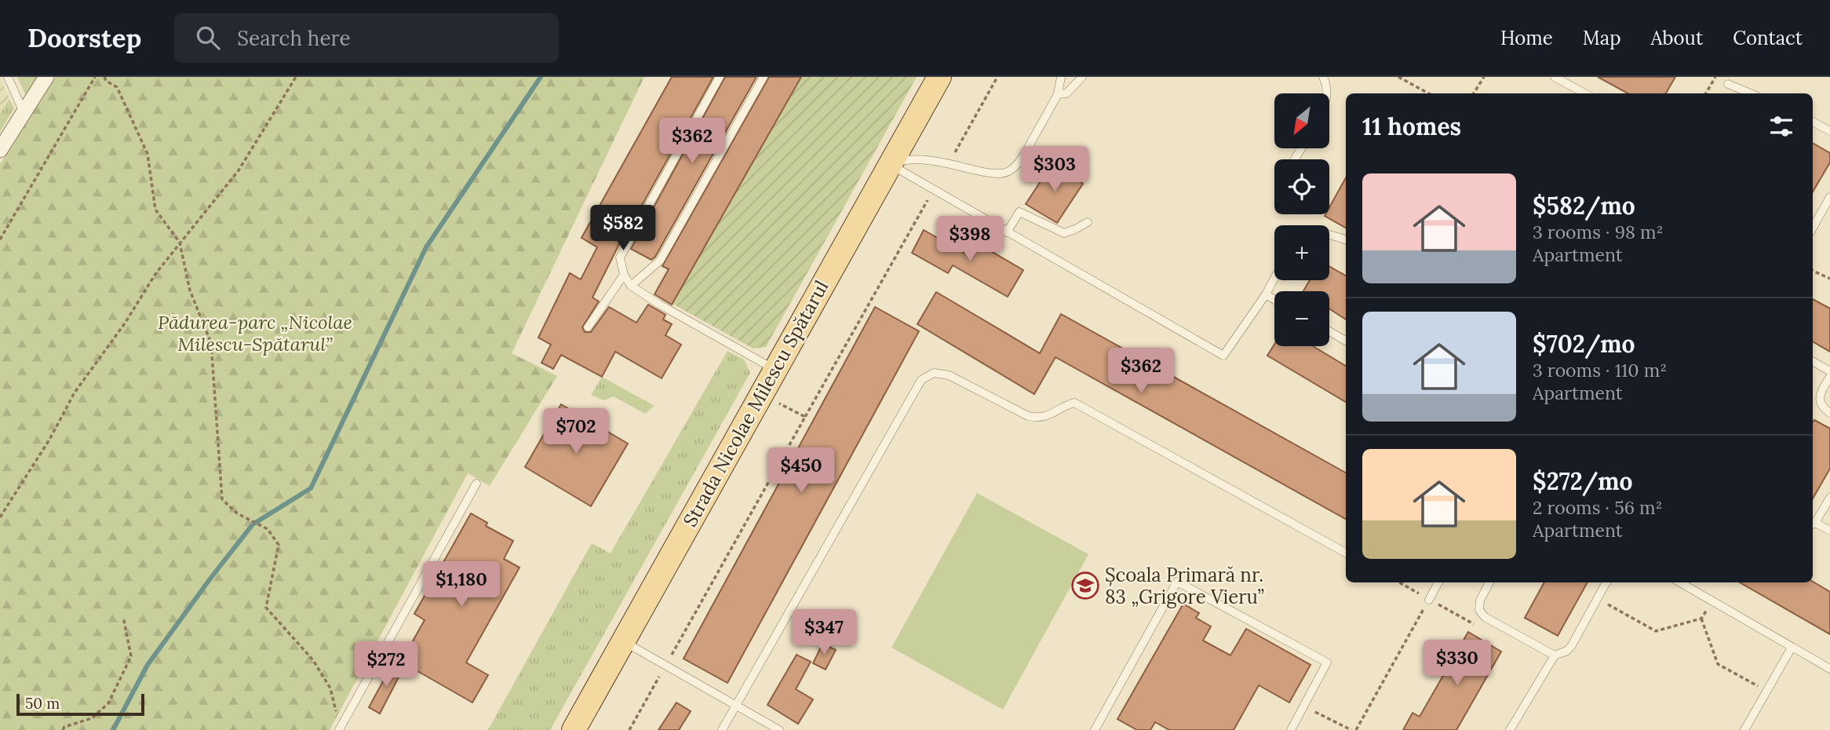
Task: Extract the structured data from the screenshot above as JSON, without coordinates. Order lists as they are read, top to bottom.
{
  "streets": {
    "main road": ["Strada Nicolae Milescu Spătarul"]
  },
  "parks": ["Pădurea-parc „Nicolae Milescu-Spătarul”"],
  "places": {
    "school or university": ["Școala Primară nr. 83 „Grigore Vieru”"]
  },
  "scale_bar": "50 m",
  "north": "bottom left",
  "page": {
    "header": "Doorstep",
    "search": "Search here",
    "nav": [
      "Home",
      "Map",
      "About",
      "Contact"
    ],
    "map_buttons": ["+", "−"],
    "heading": "11 homes",
    "price": [
      "$362",
      "$303",
      "$582",
      "$398",
      "$362",
      "$702",
      "$450",
      "$1,180",
      "$347",
      "$330",
      "$272"
    ],
    "list": [
      {
        "name": "$582/mo",
        "note": "3 rooms · 98 m² · Apartment"
      },
      {
        "name": "$702/mo",
        "note": "3 rooms · 110 m² · Apartment"
      },
      {
        "name": "$272/mo",
        "note": "2 rooms · 56 m² · Apartment"
      }
    ],
    "scale": "50 m"
  }
}
